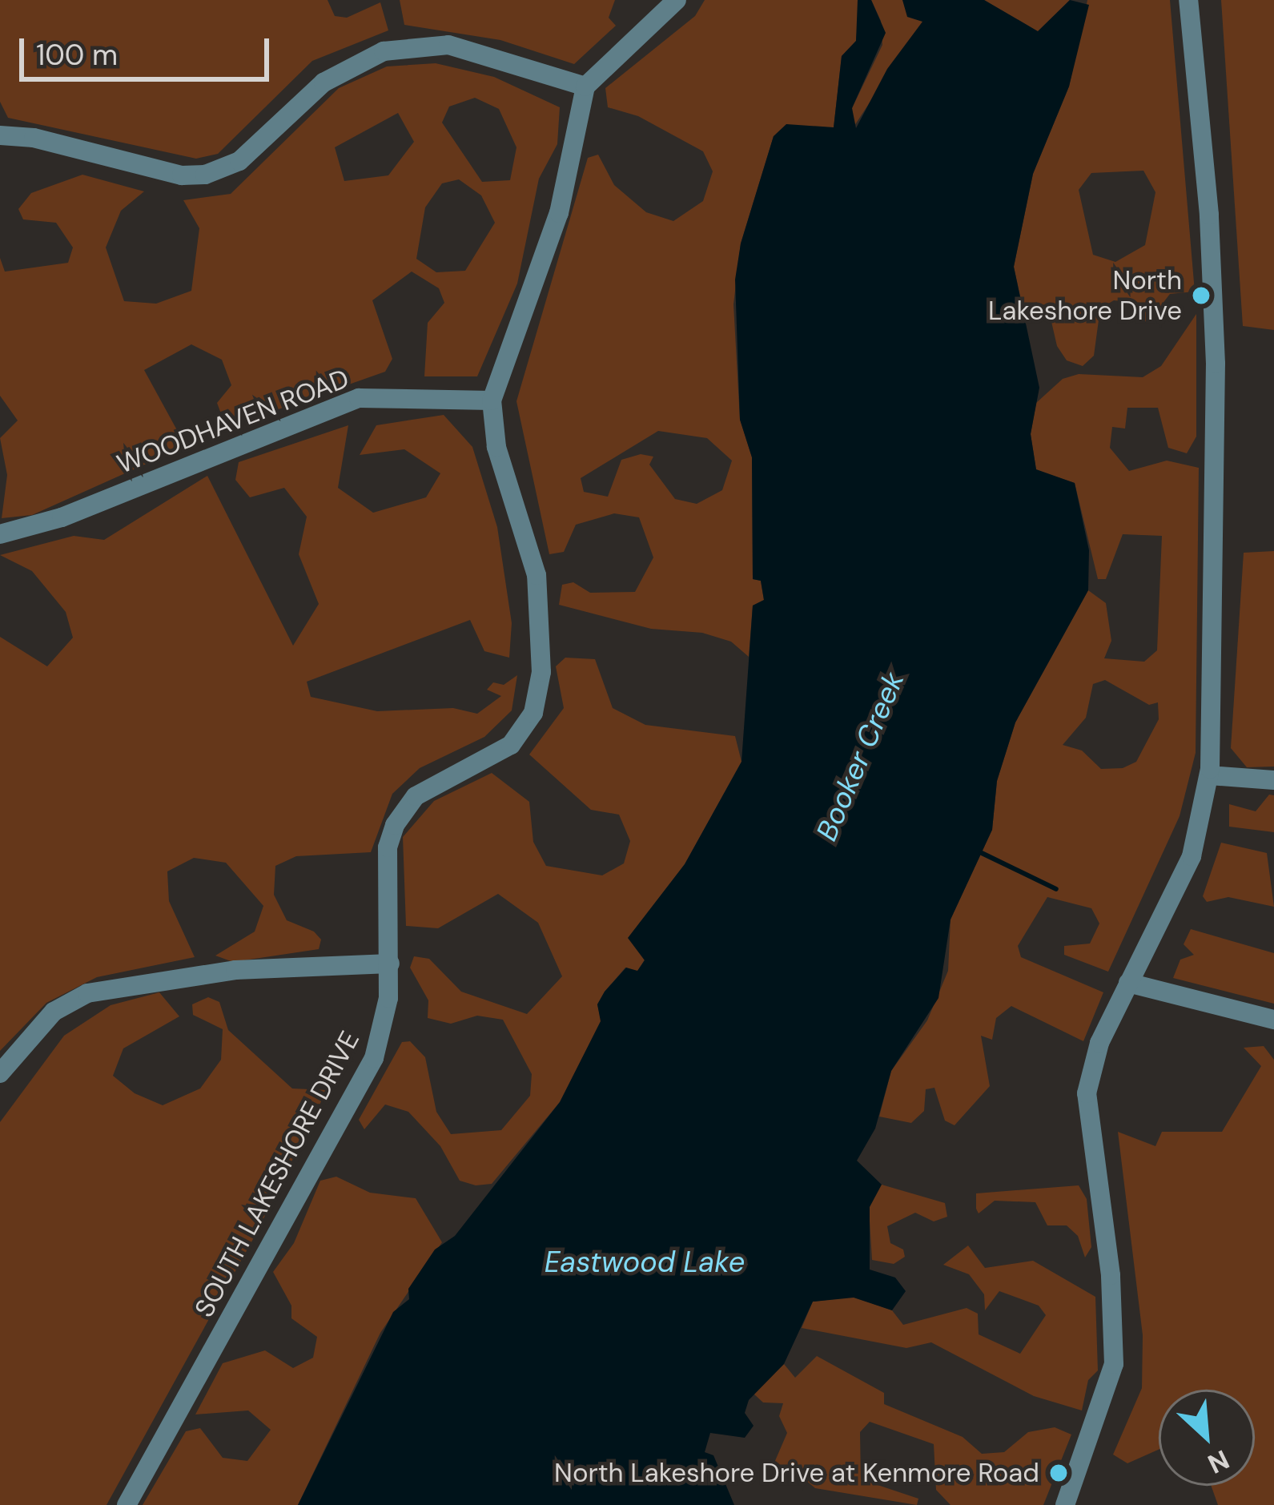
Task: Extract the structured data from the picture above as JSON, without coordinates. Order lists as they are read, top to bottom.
{
  "streets": {
    "street": ["WOODHAVEN ROAD", "SOUTH LAKESHORE DRIVE"]
  },
  "crossings": [
    ["WOODHAVEN ROAD", "SOUTH LAKESHORE DRIVE"]
  ],
  "water": ["Booker Creek", "Eastwood Lake"],
  "places": ["North Lakeshore Drive", "North Lakeshore Drive at Kenmore Road"],
  "scale_bar": "100 m",
  "north": "bottom right"
}
